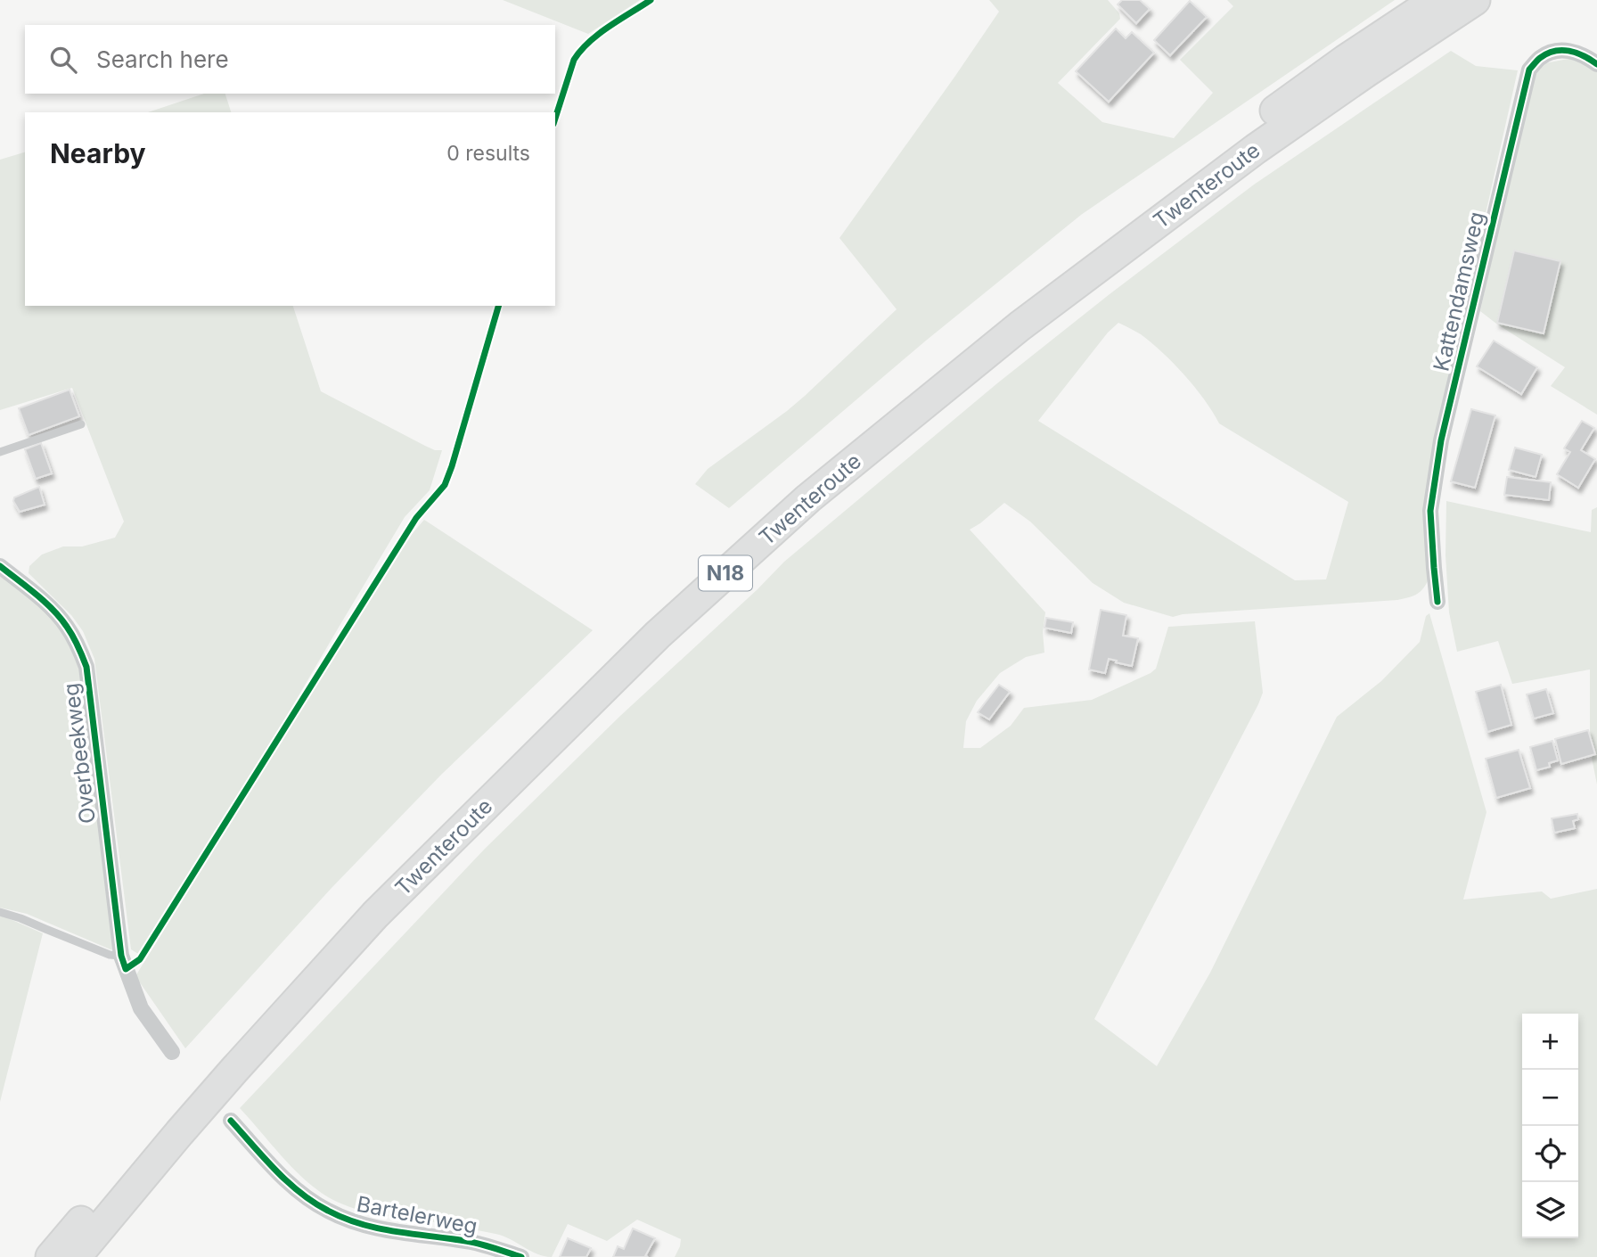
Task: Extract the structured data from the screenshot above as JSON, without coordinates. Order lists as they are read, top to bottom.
{
  "streets": {
    "highway": ["Twenteroute", "N18"],
    "street": ["Kattendamsweg", "Overbeekweg", "Bartelerweg"]
  },
  "page": {
    "search": "Search here",
    "heading": ["Nearby", "0 results"],
    "map_buttons": ["+", "−"]
  }
}
